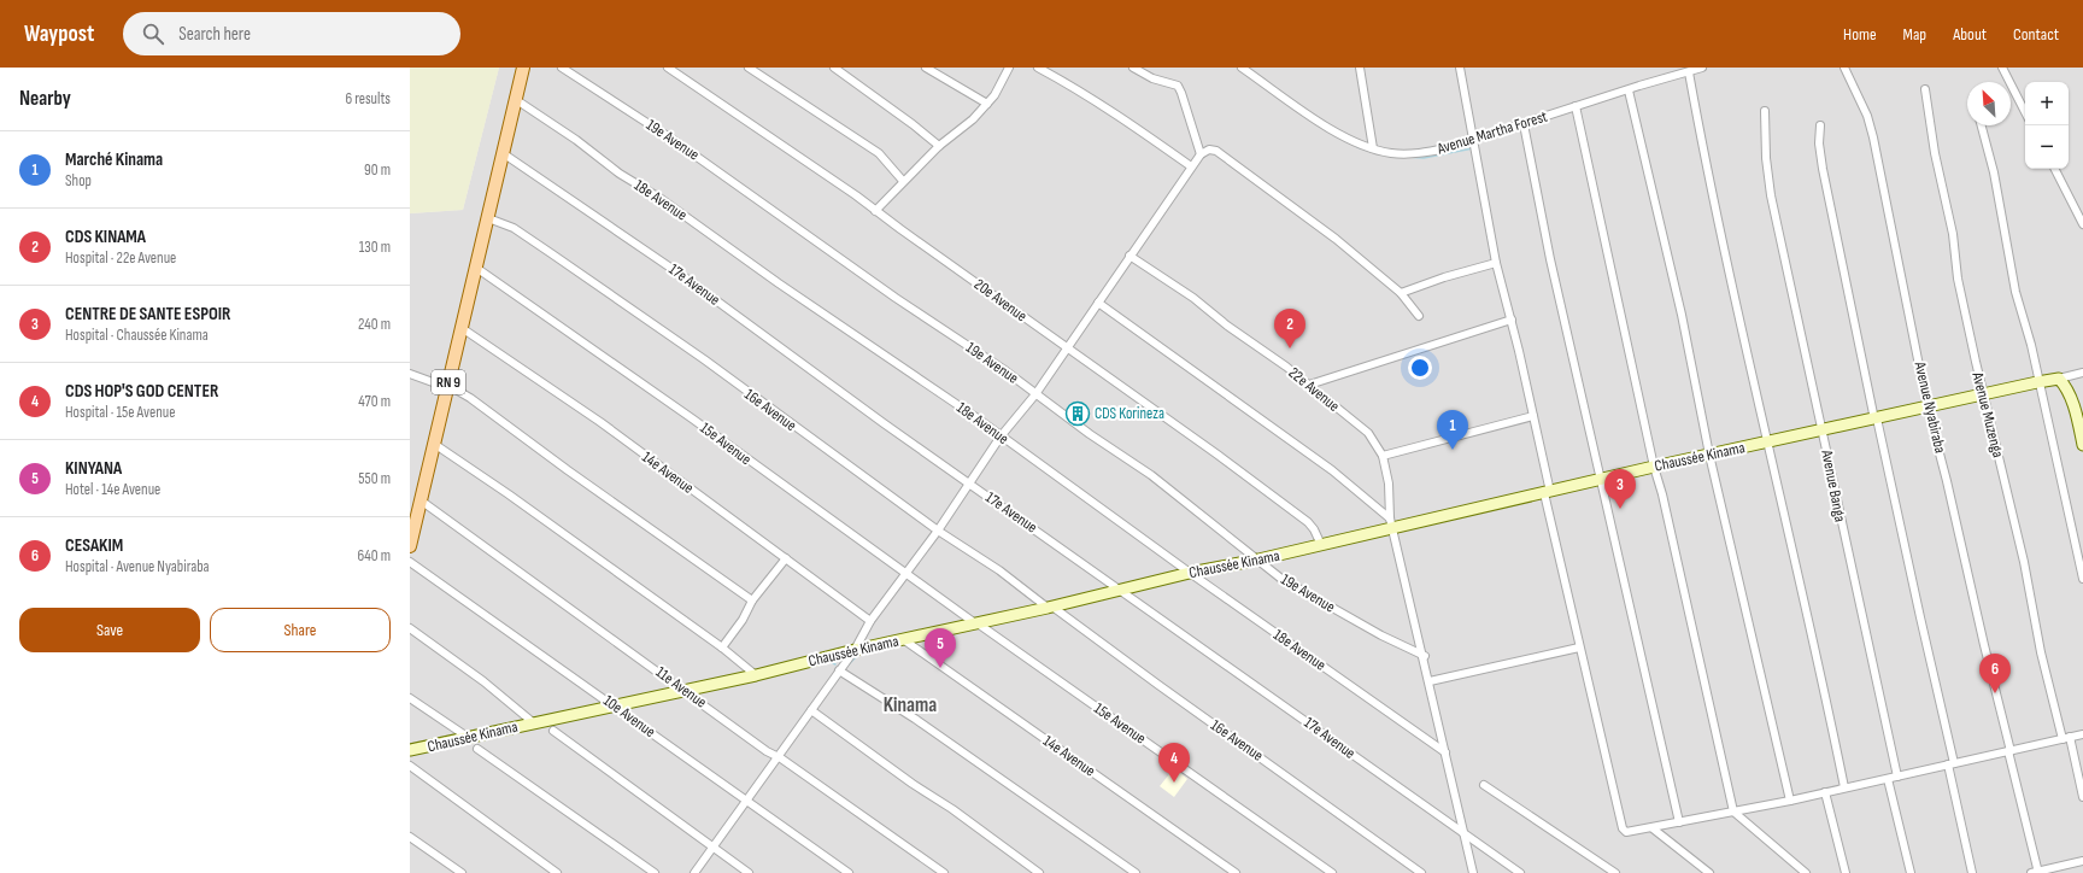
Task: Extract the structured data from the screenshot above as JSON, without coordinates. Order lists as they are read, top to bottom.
{
  "streets": {
    "main road": ["RN 9"],
    "street": [
      "Avenue Martha Forest",
      "19e Avenue",
      "18e Avenue",
      "17e Avenue",
      "20e Avenue",
      "22e Avenue",
      "Avenue Nyabiraba",
      "16e Avenue",
      "Avenue Muzenga",
      "15e Avenue",
      "Chaussée Kinama",
      "14e Avenue",
      "Avenue Banga",
      "11e Avenue",
      "10e Avenue"
    ]
  },
  "crossings": [
    ["19e Avenue", "22e Avenue"],
    ["19e Avenue", "Chaussée Kinama"],
    ["18e Avenue", "RN 9"],
    ["18e Avenue", "22e Avenue"],
    ["18e Avenue", "Chaussée Kinama"],
    ["17e Avenue", "RN 9"],
    ["17e Avenue", "22e Avenue"],
    ["17e Avenue", "Chaussée Kinama"],
    ["20e Avenue", "Chaussée Kinama"],
    ["RN 9", "16e Avenue"],
    ["RN 9", "15e Avenue"],
    ["RN 9", "14e Avenue"],
    ["RN 9", "11e Avenue"],
    ["22e Avenue", "Chaussée Kinama"],
    ["Avenue Nyabiraba", "Chaussée Kinama"],
    ["16e Avenue", "Chaussée Kinama"],
    ["Avenue Muzenga", "Chaussée Kinama"],
    ["15e Avenue", "Chaussée Kinama"],
    ["Chaussée Kinama", "14e Avenue"],
    ["Chaussée Kinama", "Avenue Banga"],
    ["Chaussée Kinama", "11e Avenue"],
    ["Chaussée Kinama", "10e Avenue"]
  ],
  "districts": ["Kinama"],
  "places": {
    "building": ["CDS Korineza"]
  },
  "north": "top left",
  "page": {
    "header": "Waypost",
    "search": "Search here",
    "nav": [
      "Home",
      "Map",
      "About",
      "Contact"
    ],
    "heading": ["Nearby", "6 results"],
    "map_buttons": ["+", "−"],
    "list": [
      {
        "mark": "1",
        "name": "Marché Kinama",
        "note": "Shop",
        "value": "90 m"
      },
      {
        "mark": "2",
        "name": "CDS KINAMA",
        "note": "Hospital · 22e Avenue",
        "value": "130 m"
      },
      {
        "mark": "3",
        "name": "CENTRE DE SANTE ESPOIR",
        "note": "Hospital · Chaussée Kinama",
        "value": "240 m"
      },
      {
        "mark": "4",
        "name": "CDS HOP'S GOD CENTER",
        "note": "Hospital · 15e Avenue",
        "value": "470 m"
      },
      {
        "mark": "5",
        "name": "KINYANA",
        "note": "Hotel · 14e Avenue",
        "value": "550 m"
      },
      {
        "mark": "6",
        "name": "CESAKIM",
        "note": "Hospital · Avenue Nyabiraba",
        "value": "640 m"
      }
    ],
    "pins": [
      "2",
      "1",
      "3",
      "5",
      "6",
      "4"
    ],
    "buttons": ["Save", "Share"]
  }
}
